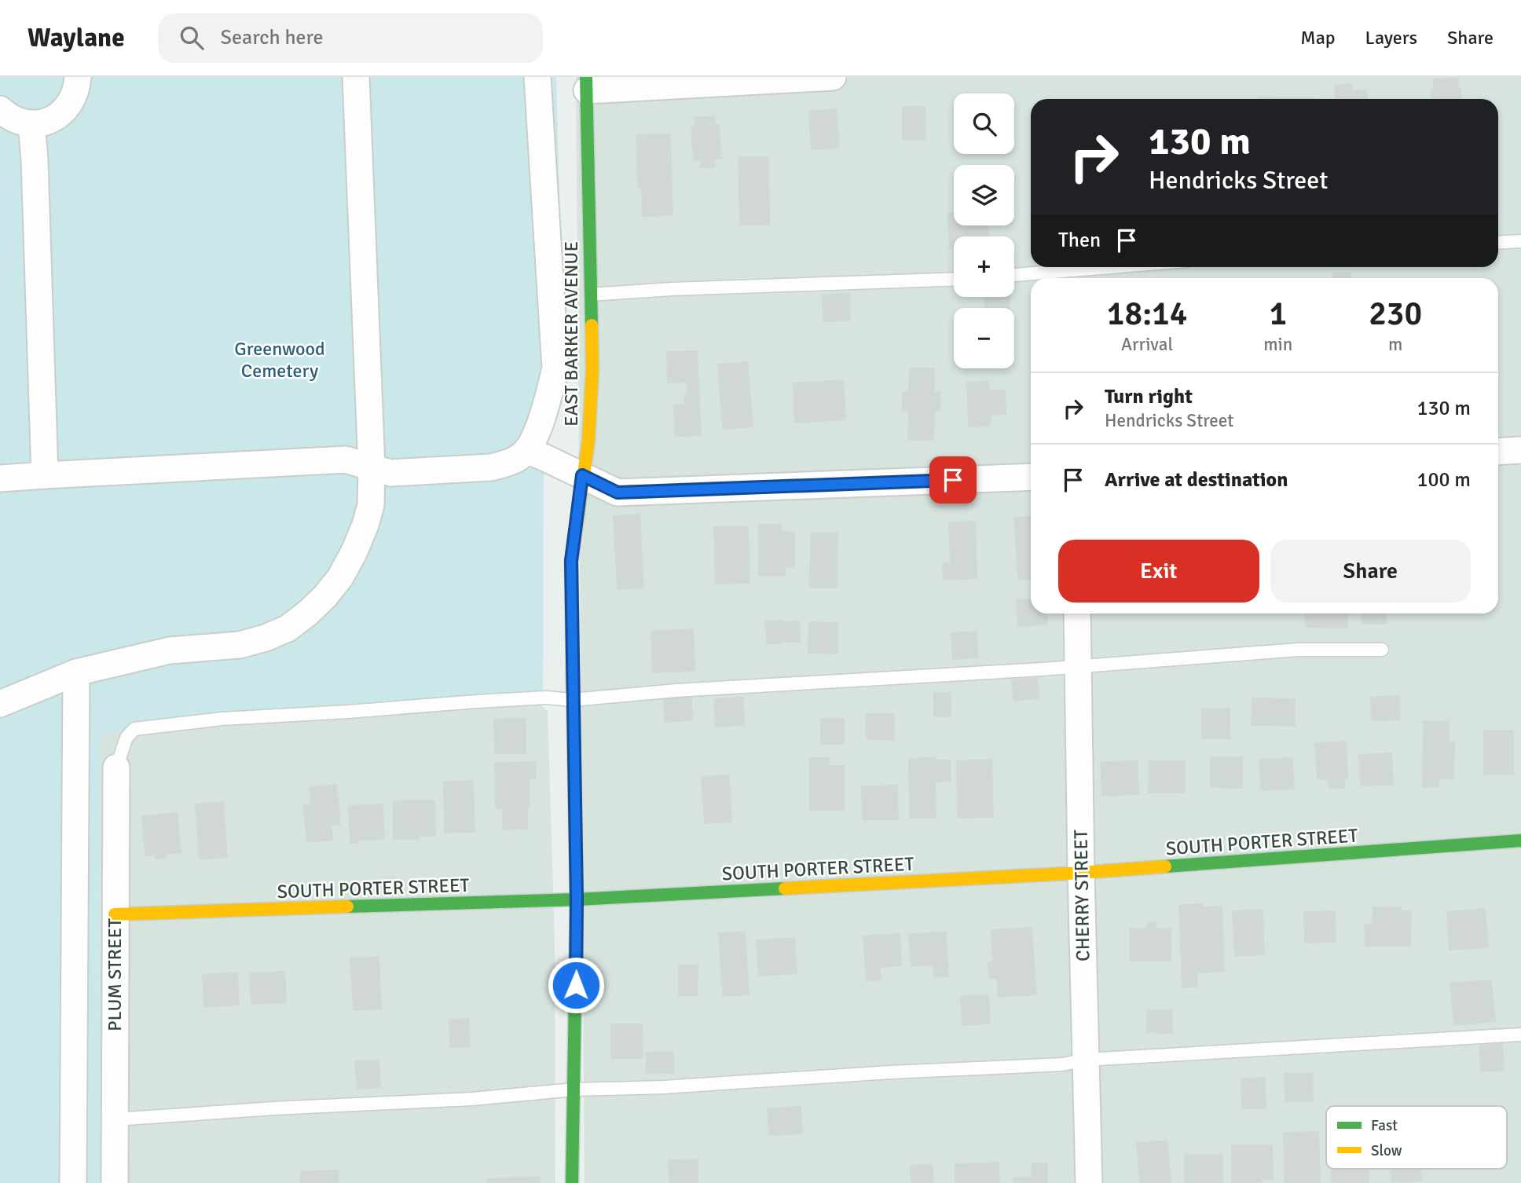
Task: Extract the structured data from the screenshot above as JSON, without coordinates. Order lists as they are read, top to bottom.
{
  "streets": {
    "street": [
      "EAST BARKER AVENUE",
      "SOUTH PORTER STREET",
      "CHERRY STREET",
      "PLUM STREET"
    ]
  },
  "crossings": [
    ["EAST BARKER AVENUE", "SOUTH PORTER STREET"],
    ["SOUTH PORTER STREET", "CHERRY STREET"],
    ["SOUTH PORTER STREET", "PLUM STREET"]
  ],
  "parks": ["Greenwood Cemetery"],
  "legend": ["Fast", "Slow"],
  "page": {
    "header": "Waylane",
    "search": "Search here",
    "nav": ["Map", "Layers", "Share"],
    "map_buttons": ["+", "−"],
    "turn": ["130 m", "Hendricks Street"],
    "then": "Then",
    "eta": [
      "18:14",
      "Arrival",
      "1",
      "min",
      "230",
      "m"
    ],
    "list": [
      {
        "name": "Turn right",
        "note": "Hendricks Street",
        "value": "130 m"
      },
      {
        "name": "Arrive at destination",
        "value": "100 m"
      }
    ],
    "buttons": ["Exit", "Share"]
  }
}
